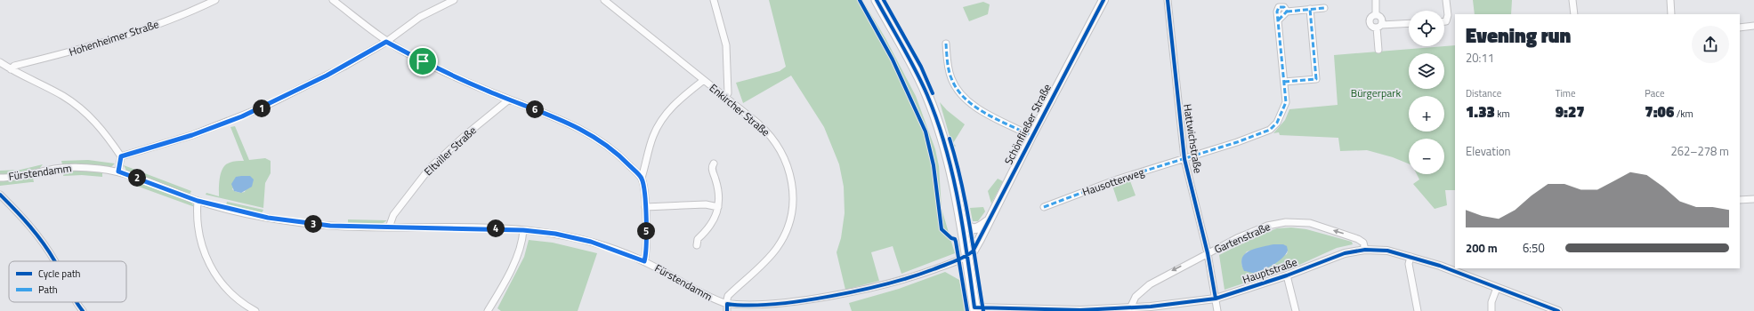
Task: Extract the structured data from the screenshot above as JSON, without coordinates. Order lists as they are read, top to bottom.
{
  "streets": {
    "main road": ["Schönfließer Straße"],
    "street": [
      "Hohenheimer Straße",
      "Enkircher Straße",
      "Hattwichstraße",
      "Eltviller Straße",
      "Fürstendamm",
      "Hausotterweg",
      "Gartenstraße",
      "Hauptstraße"
    ]
  },
  "crossings": [
    ["Enkircher Straße", "Fürstendamm"],
    ["Schönfließer Straße", "Fürstendamm"],
    ["Hattwichstraße", "Hausotterweg"],
    ["Hattwichstraße", "Gartenstraße"],
    ["Hattwichstraße", "Hauptstraße"],
    ["Eltviller Straße", "Fürstendamm"],
    ["Gartenstraße", "Hauptstraße"]
  ],
  "one_way": ["Gartenstraße"],
  "parks": ["Bürgerpark"],
  "legend": ["Cycle path", "Path"],
  "page": {
    "map_buttons": ["+", "−"],
    "heading": ["Evening run", "20:11"],
    "stats": [
      ["Distance", "1.33 km"],
      ["Time", "9:27"],
      ["Pace", "7:06 /km"]
    ],
    "pins": [
      "1",
      "6",
      "2",
      "3",
      "4",
      "5"
    ],
    "chart": ["Elevation", "262–278 m"],
    "list": [
      {
        "name": "200 m",
        "note": "6:50"
      }
    ]
  }
}
